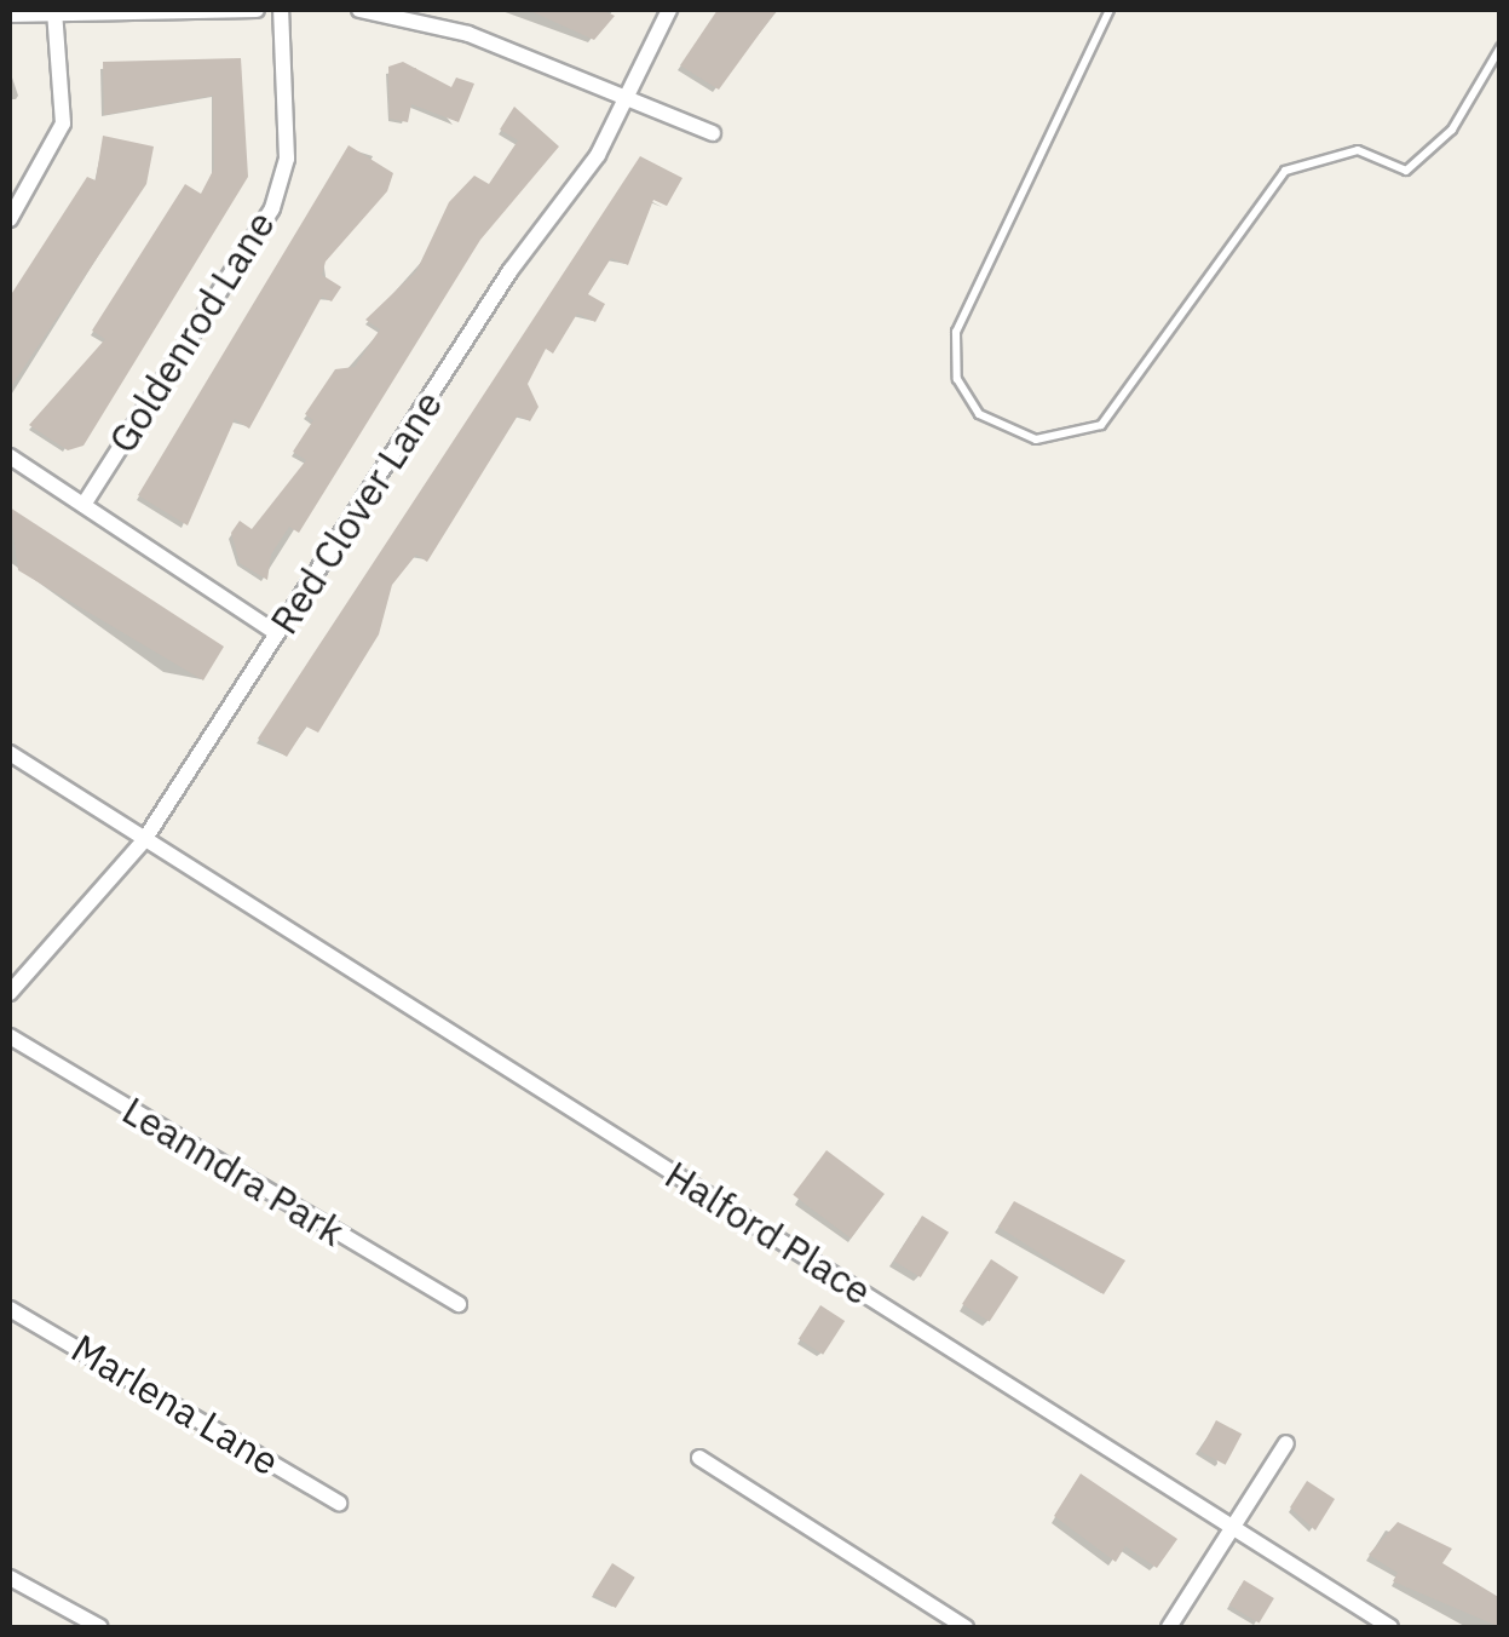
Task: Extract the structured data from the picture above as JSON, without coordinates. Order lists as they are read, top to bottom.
{
  "streets": {
    "street": [
      "Goldenrod Lane",
      "Red Clover Lane",
      "Leanndra Park",
      "Halford Place",
      "Marlena Lane"
    ]
  },
  "crossings": [
    ["Red Clover Lane", "Halford Place"]
  ]
}
